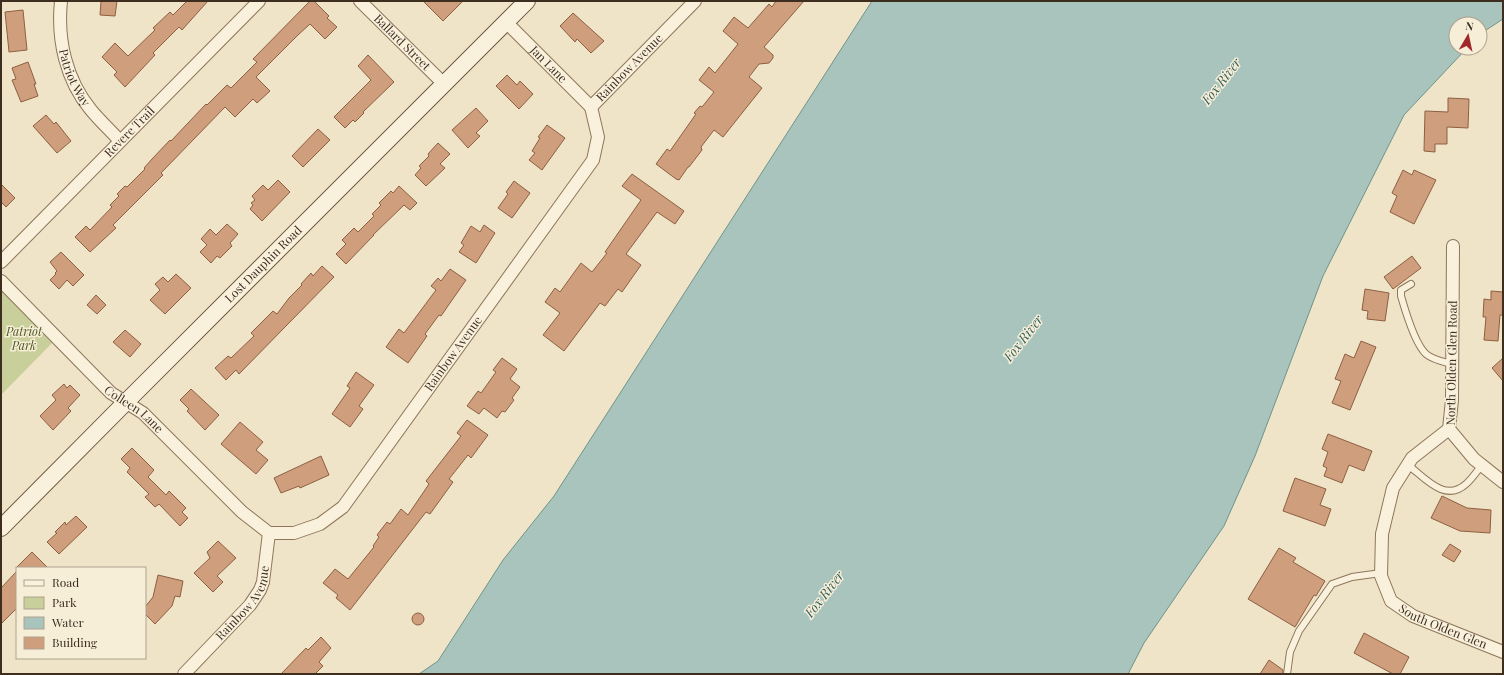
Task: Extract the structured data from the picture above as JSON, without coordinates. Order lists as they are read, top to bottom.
{
  "streets": {
    "street": [
      "Ballard Street",
      "Jan Lane",
      "Rainbow Avenue",
      "Patriot Way",
      "Revere Trail",
      "Lost Dauphin Road",
      "North Olden Glen Road",
      "Colleen Lane",
      "South Olden Glen"
    ]
  },
  "crossings": [
    ["Ballard Street", "Lost Dauphin Road"],
    ["Jan Lane", "Rainbow Avenue"],
    ["Jan Lane", "Lost Dauphin Road"],
    ["Rainbow Avenue", "Colleen Lane"],
    ["Patriot Way", "Revere Trail"],
    ["Lost Dauphin Road", "Colleen Lane"],
    ["North Olden Glen Road", "South Olden Glen"]
  ],
  "water": ["Fox River"],
  "parks": ["Patriot Park"],
  "legend": [
    "Road",
    "Park",
    "Water",
    "Building"
  ],
  "north": "top"
}
